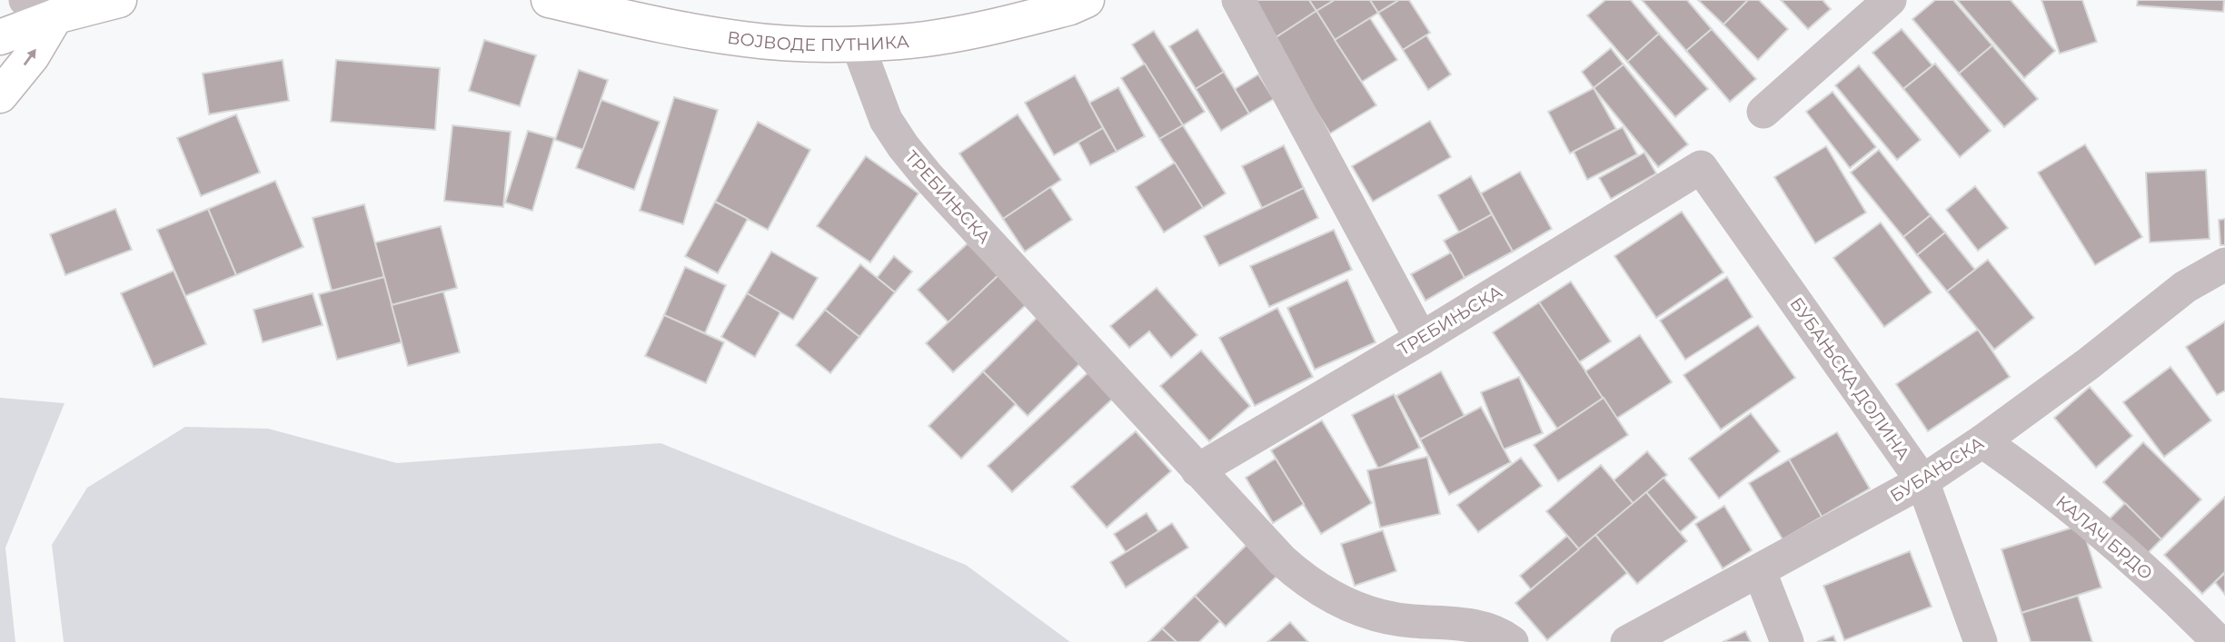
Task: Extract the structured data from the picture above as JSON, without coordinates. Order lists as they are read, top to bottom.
{
  "streets": {
    "street": [
      "ВОЈВОДЕ ПУТНИКА",
      "ТРЕБИЊСКА",
      "БУБАЊСКА ДОЛИНА",
      "БУБАЊСКА",
      "КАЛАЧ БРДО"
    ]
  },
  "crossings": [
    ["ВОЈВОДЕ ПУТНИКА", "ТРЕБИЊСКА"],
    ["ТРЕБИЊСКА", "БУБАЊСКА ДОЛИНА"],
    ["БУБАЊСКА ДОЛИНА", "БУБАЊСКА"],
    ["БУБАЊСКА", "КАЛАЧ БРДО"]
  ]
}
